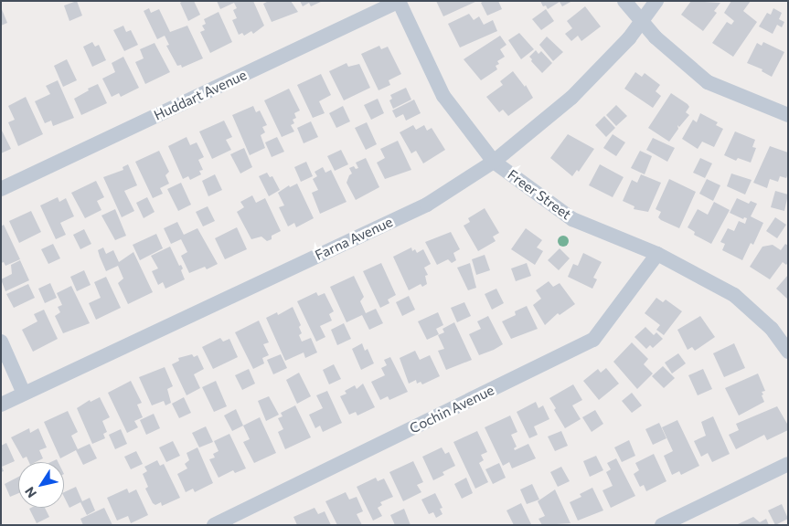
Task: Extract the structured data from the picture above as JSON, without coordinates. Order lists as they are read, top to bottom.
{
  "streets": {
    "street": [
      "Huddart Avenue",
      "Freer Street",
      "Farna Avenue",
      "Cochin Avenue"
    ]
  },
  "crossings": [
    ["Huddart Avenue", "Freer Street"],
    ["Freer Street", "Farna Avenue"],
    ["Freer Street", "Cochin Avenue"]
  ],
  "north": "bottom left"
}
